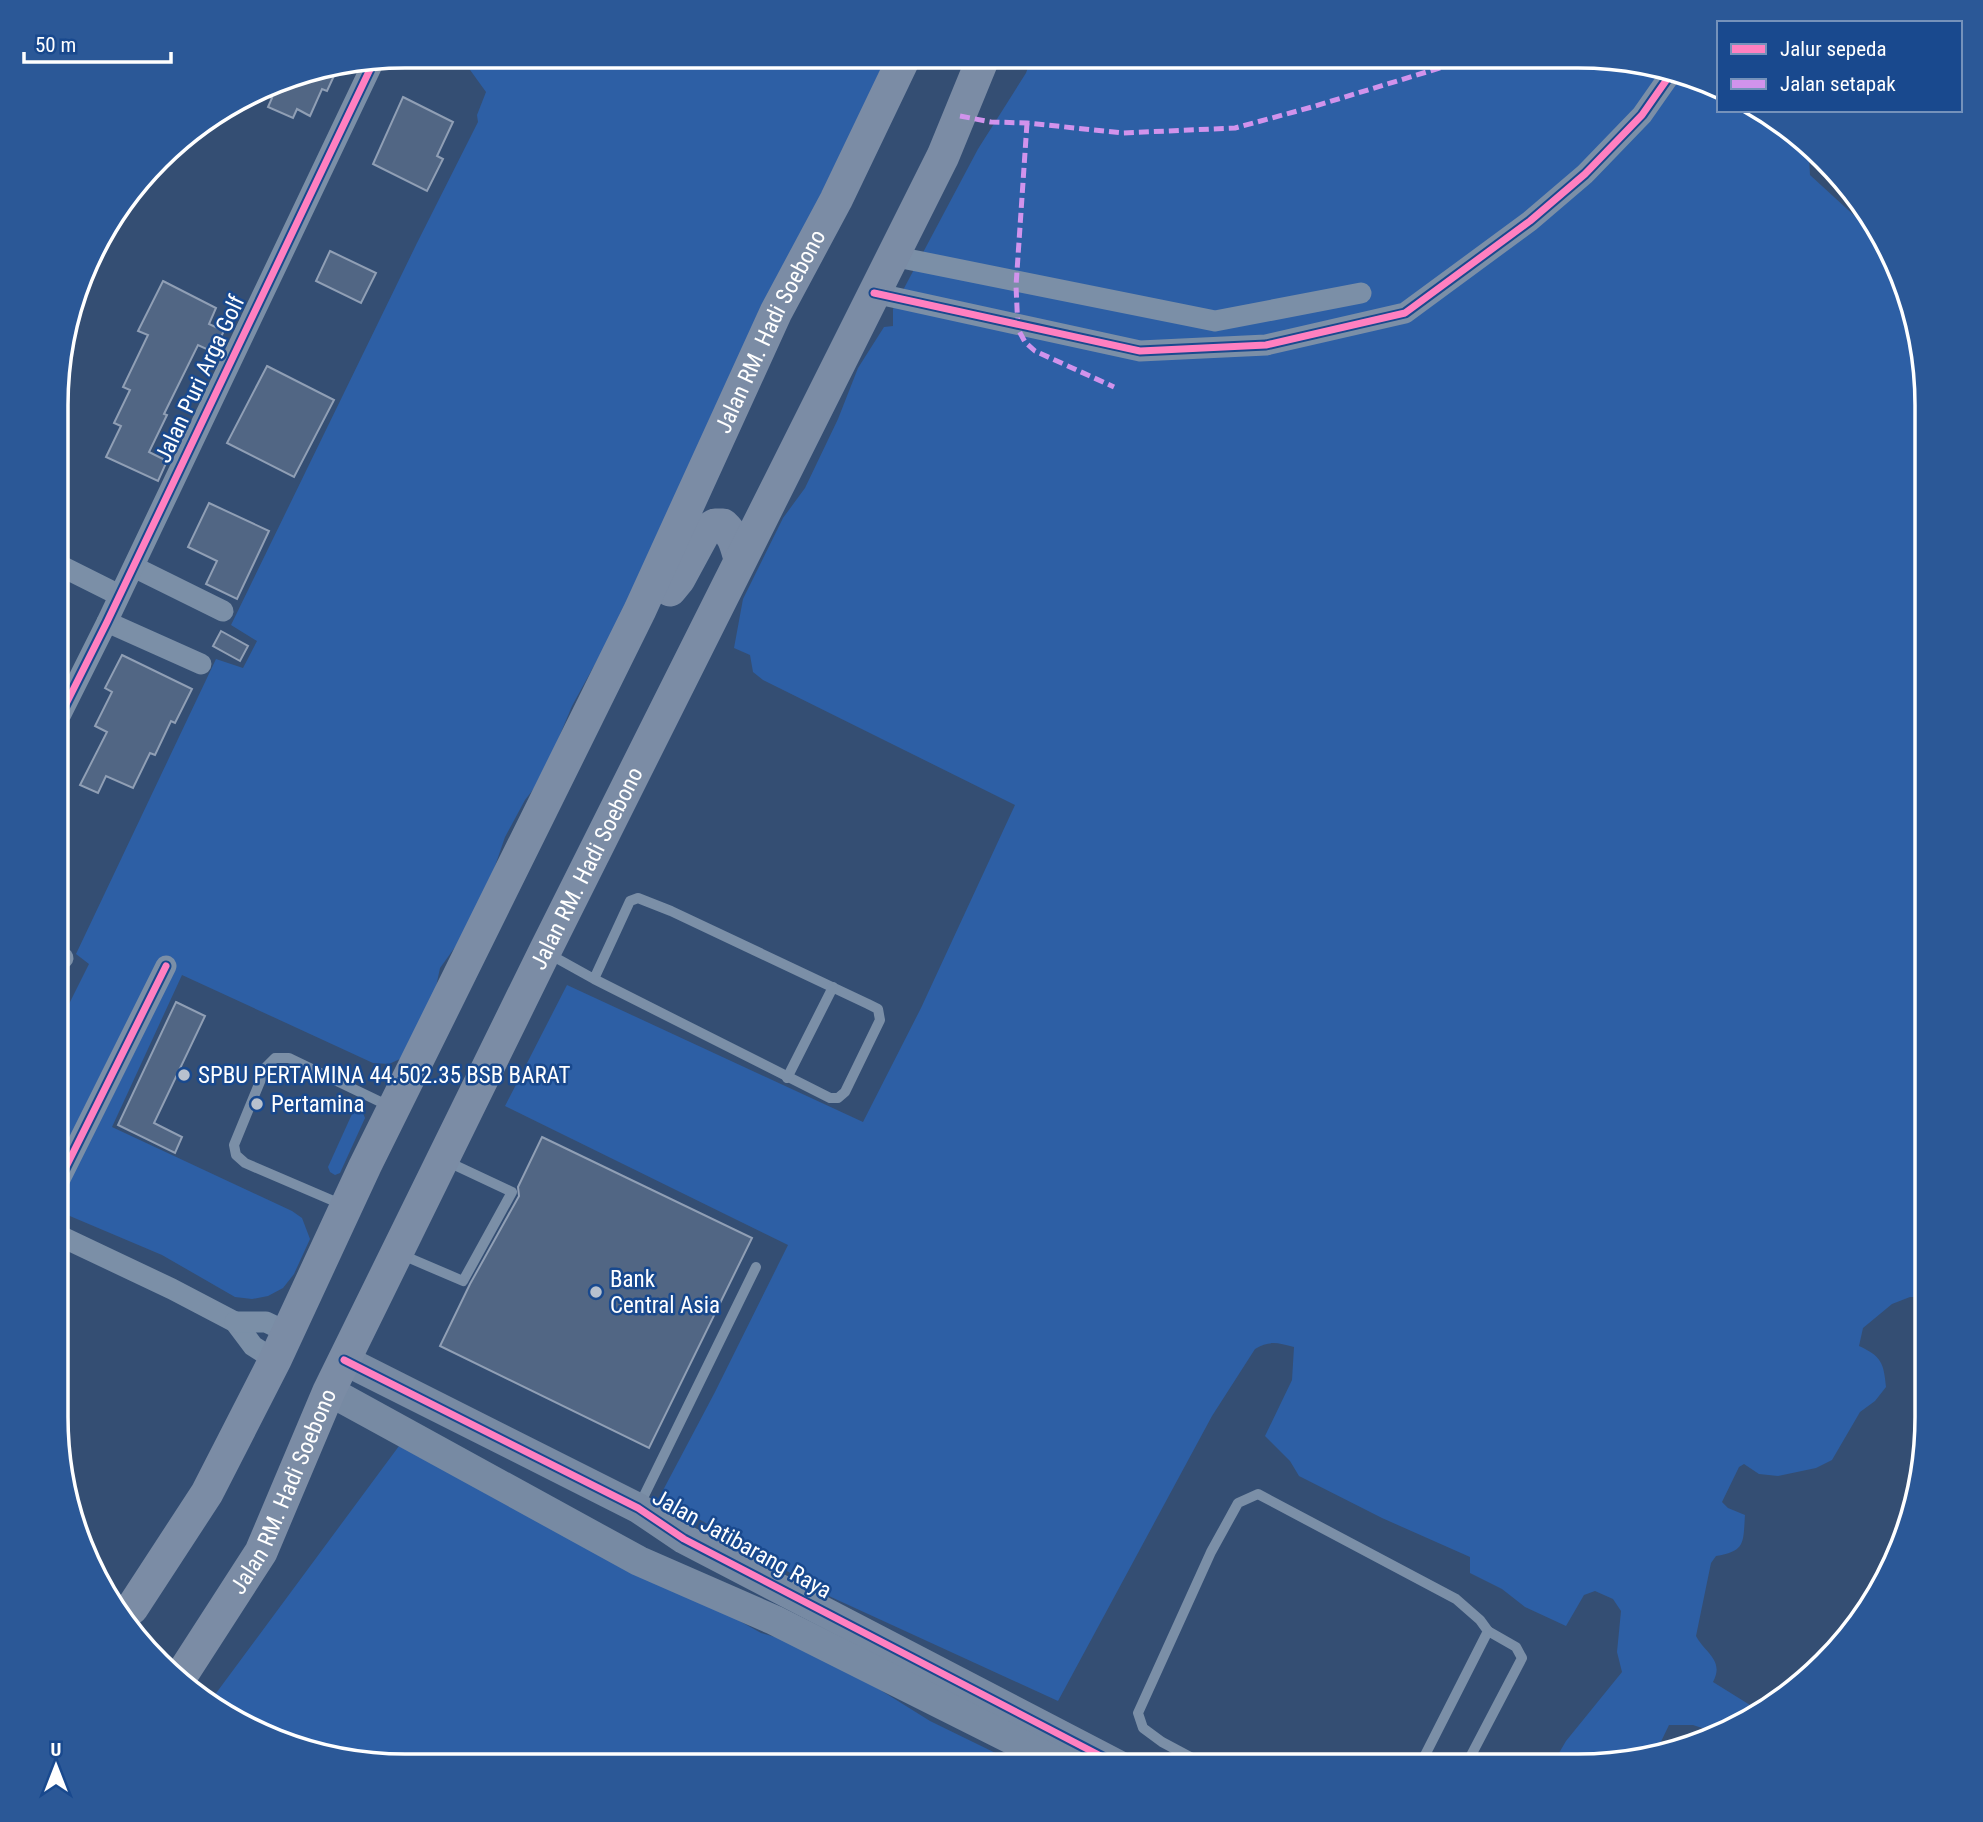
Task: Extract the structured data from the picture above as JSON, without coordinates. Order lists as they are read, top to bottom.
{
  "streets": {
    "main road": ["Jalan RM. Hadi Soebono"],
    "street": ["Jalan Puri Arga Golf", "Jalan Jatibarang Raya"]
  },
  "crossings": [
    ["Jalan RM. Hadi Soebono", "Jalan Jatibarang Raya"]
  ],
  "places": ["SPBU PERTAMINA 44.502.35 BSB BARAT", "Pertamina", "Bank Central Asia"],
  "legend": ["Jalur sepeda", "Jalan setapak"],
  "scale_bar": "50 m",
  "north": "top"
}
